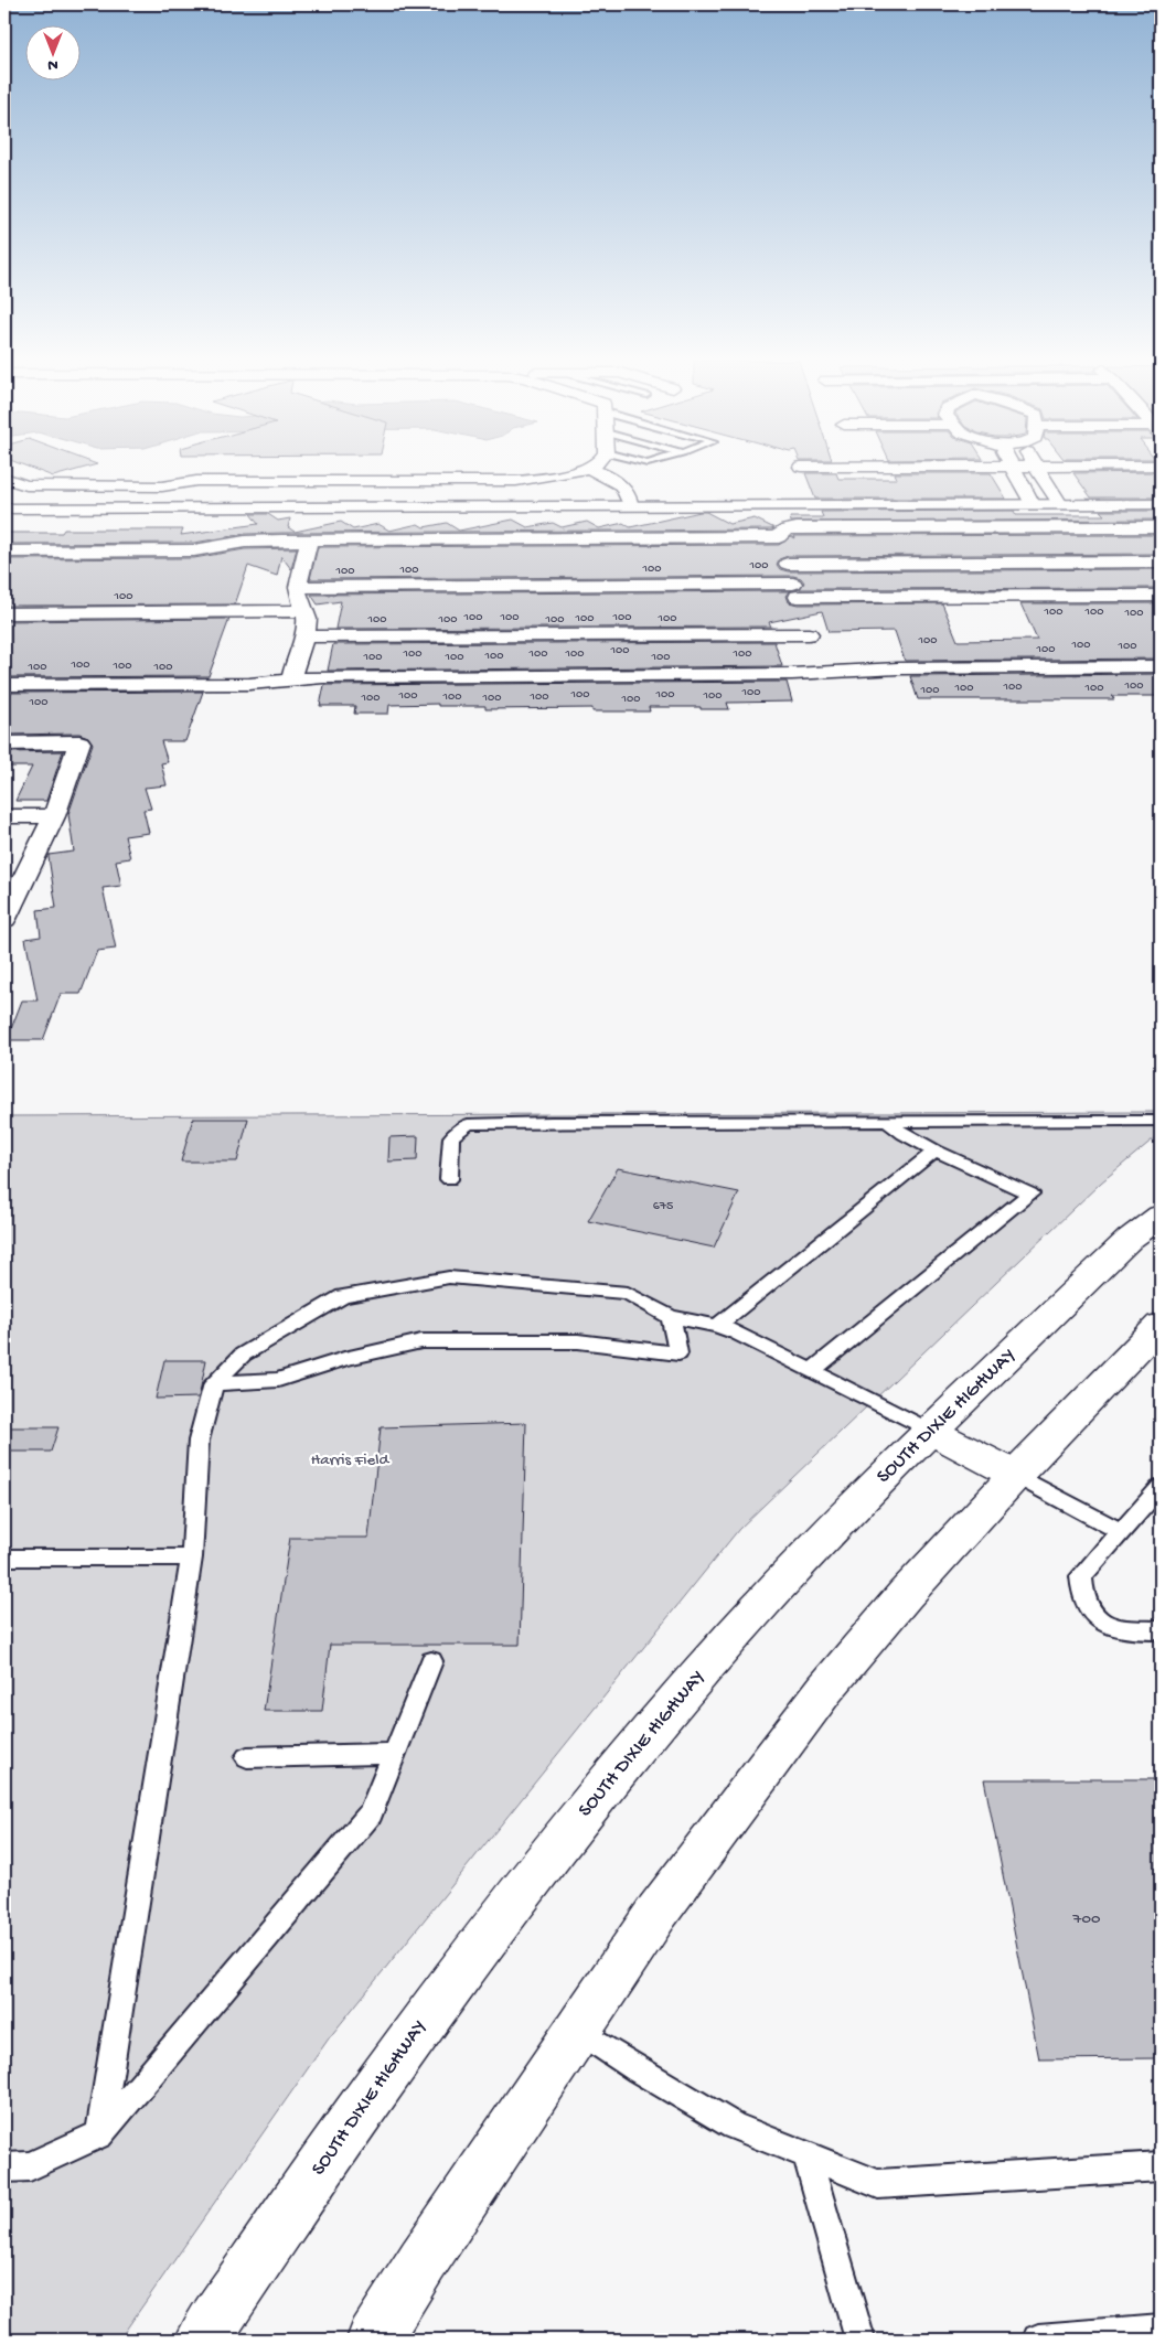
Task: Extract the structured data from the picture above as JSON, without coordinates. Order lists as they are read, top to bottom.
{
  "streets": {
    "main road": ["SOUTH DIXIE HIGHWAY"]
  },
  "parks": ["Harris Field"],
  "house_numbers": [
    "100",
    "100",
    "100",
    "100",
    "100",
    "100",
    "100",
    "100",
    "100",
    "100",
    "100",
    "100",
    "100",
    "100",
    "100",
    "100",
    "100",
    "100",
    "100",
    "100",
    "100",
    "100",
    "100",
    "100",
    "100",
    "100",
    "100",
    "100",
    "100",
    "100",
    "100",
    "100",
    "100",
    "100",
    "100",
    "100",
    "100",
    "100",
    "100",
    "100",
    "100",
    "100",
    "100",
    "100",
    "100",
    "100",
    "100",
    "100",
    "100",
    "675",
    "700"
  ],
  "north": "bottom"
}
